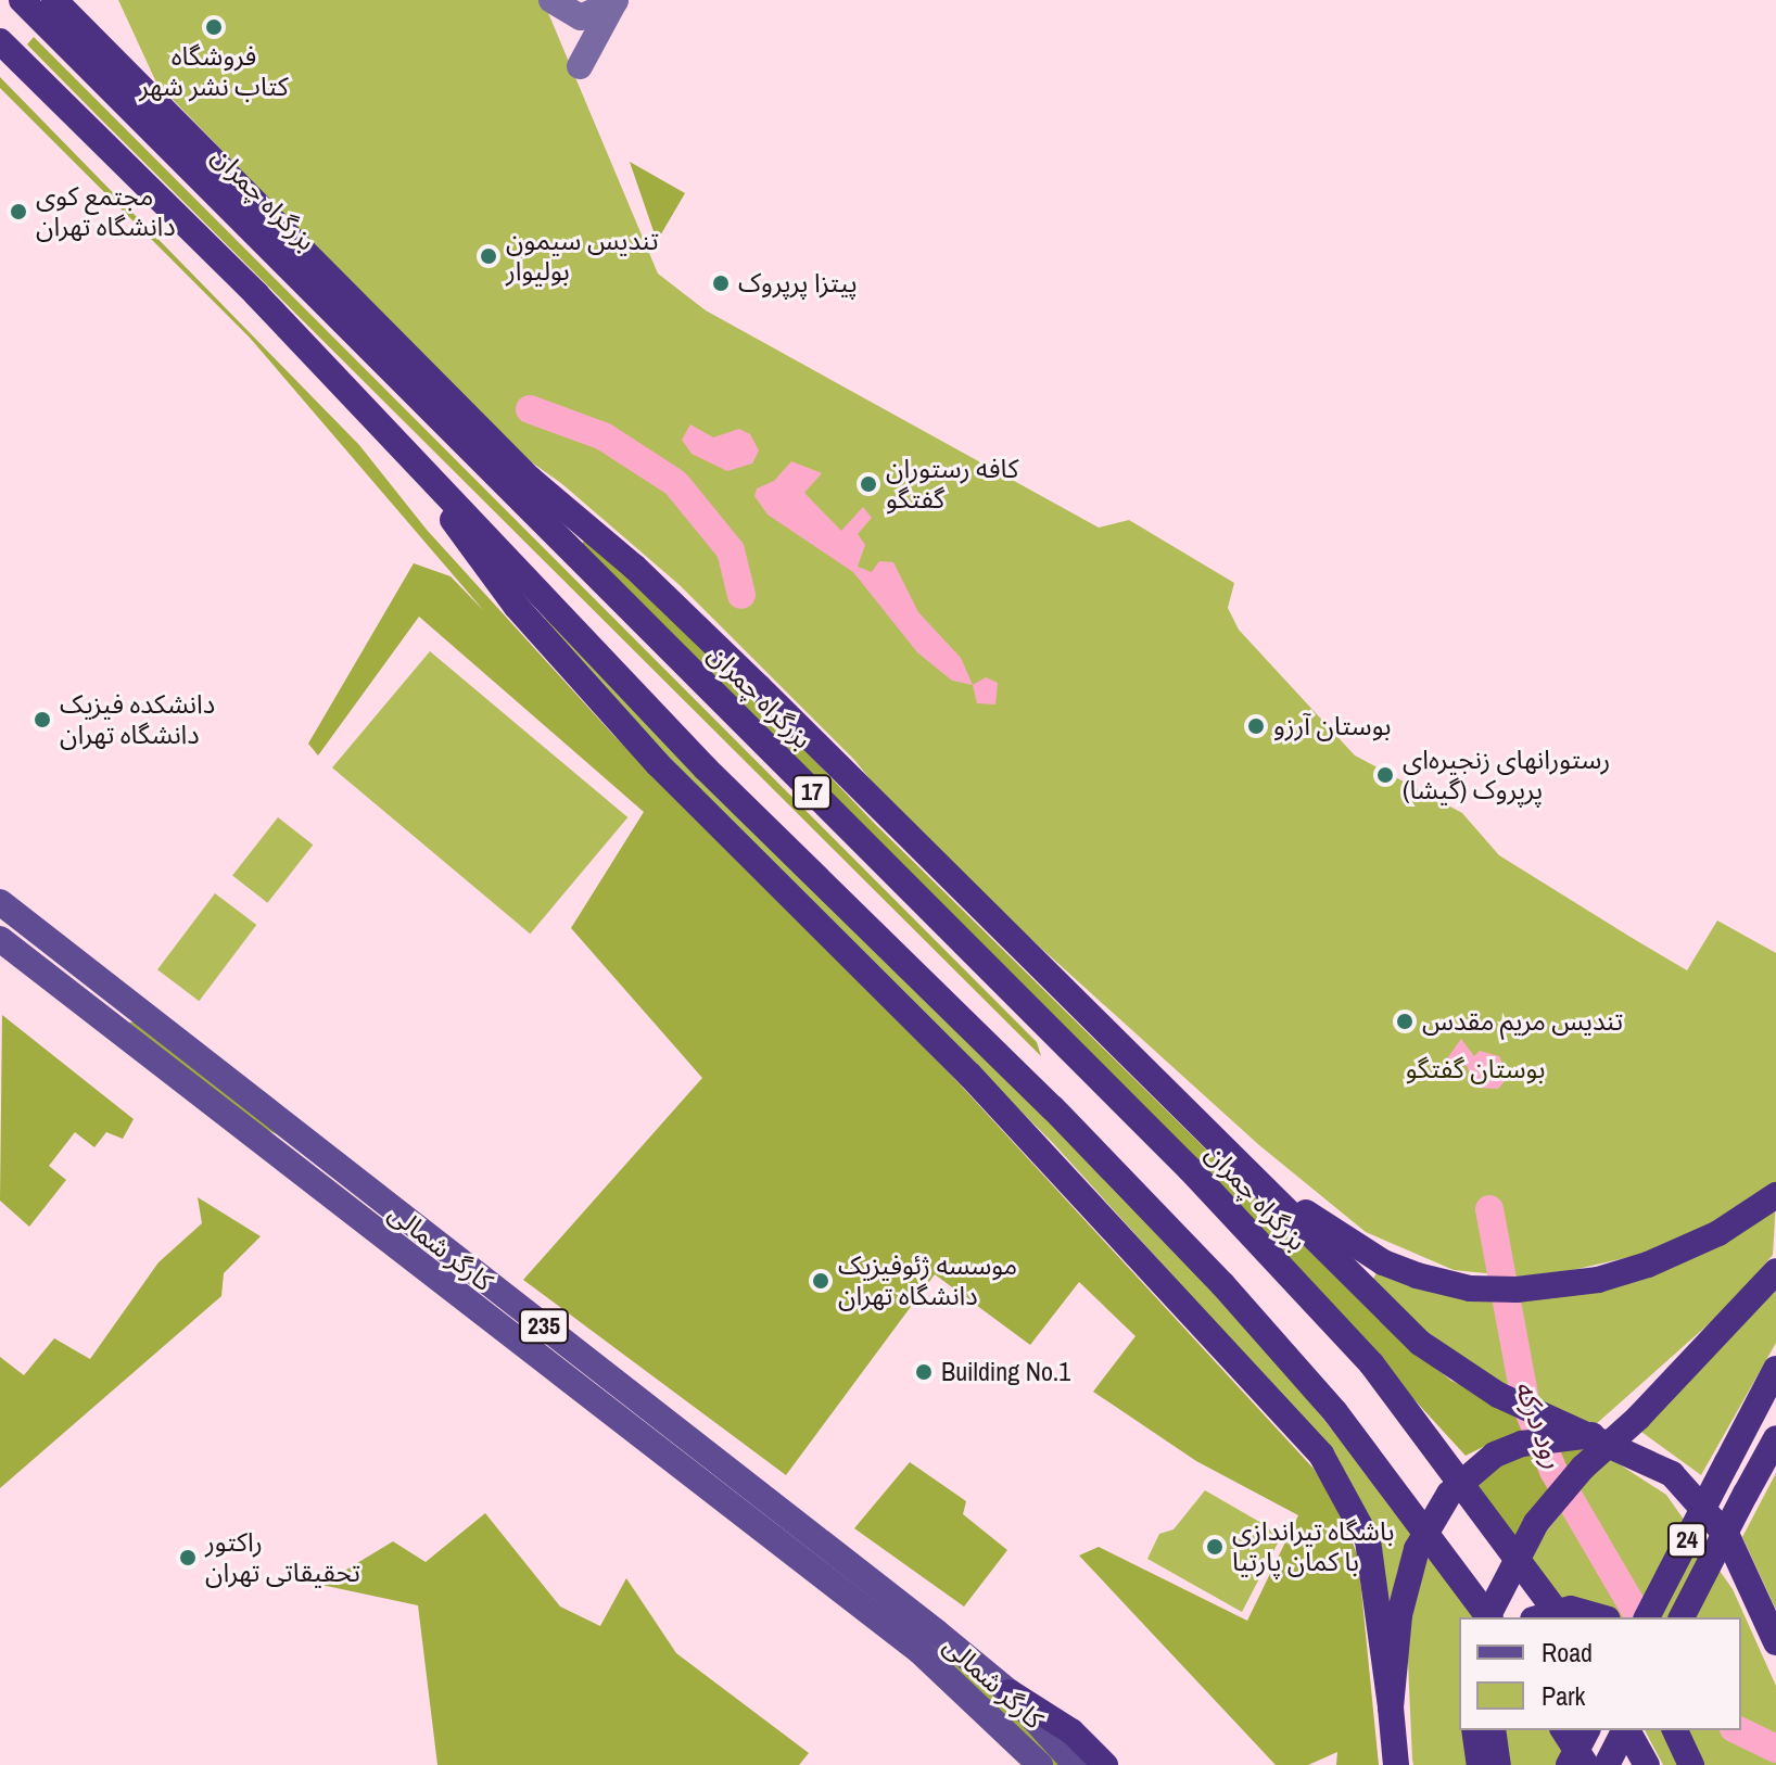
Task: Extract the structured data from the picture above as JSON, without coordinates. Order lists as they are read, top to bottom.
{
  "streets": {
    "highway": ["بزرگراه چمران", "17", "24"],
    "main road": ["کارگر شمالی", "235"]
  },
  "water": ["رود درکه"],
  "parks": ["بوستان گفتگو"],
  "places": [
    "فروشگاه کتاب نشر شهر",
    "مجتمع کوی دانشگاه تهران",
    "تندیس سیمون بولیوار",
    "پیتزا پرپروک",
    "کافه رستوران گفتگو",
    "دانشکده فیزیک دانشگاه تهران",
    "بوستان آرزو",
    "رستورانهای زنجیره‌ای پرپروک (گیشا)",
    "تندیس مریم مقدس",
    "موسسه ژئوفیزیک دانشگاه تهران",
    "Building No.1",
    "باشگاه تیراندازی با کمان پارتیا",
    "راکتور تحقیقاتی تهران"
  ],
  "legend": ["Road", "Park"]
}
